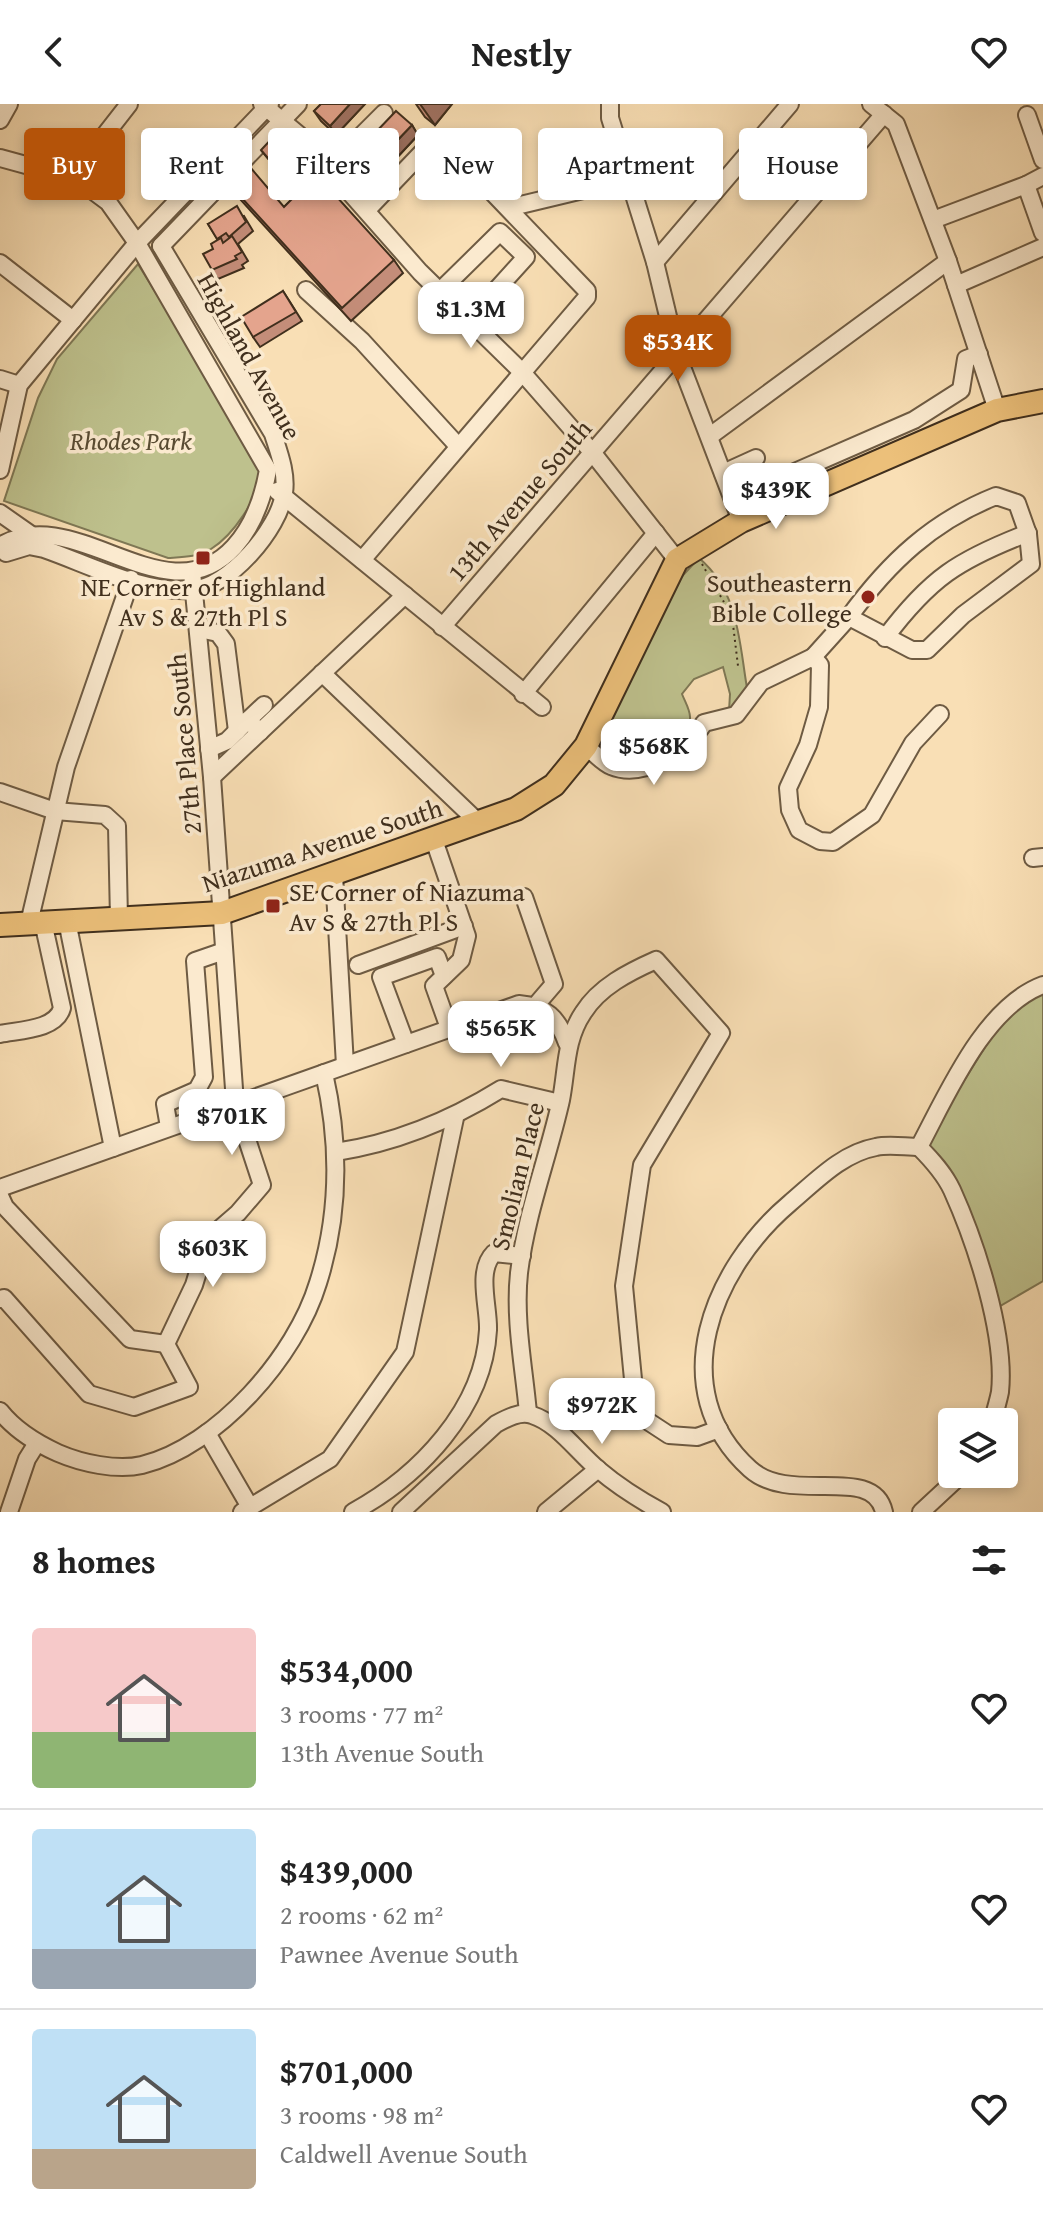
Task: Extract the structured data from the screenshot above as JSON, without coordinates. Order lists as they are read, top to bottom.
{
  "streets": {
    "main road": ["Niazuma Avenue South"],
    "street": [
      "Highland Avenue",
      "13th Avenue South",
      "27th Place South",
      "Smolian Place"
    ]
  },
  "crossings": [
    ["27th Place South", "Niazuma Avenue South"]
  ],
  "parks": ["Rhodes Park"],
  "places": {
    "transit": ["NE Corner of Highland Av S & 27th Pl S", "SE Corner of Niazuma Av S & 27th Pl S"],
    "other": ["Southeastern Bible College"]
  },
  "page": {
    "header": "Nestly",
    "chip": [
      "Buy",
      "Rent",
      "Filters",
      "New",
      "Apartment",
      "House"
    ],
    "price": [
      "$1.3M",
      "$534K",
      "$439K",
      "$568K",
      "$565K",
      "$701K",
      "$603K",
      "$972K"
    ],
    "heading": "8 homes",
    "list": [
      {
        "name": "$534,000",
        "note": "3 rooms · 77 m² · 13th Avenue South"
      },
      {
        "name": "$439,000",
        "note": "2 rooms · 62 m² · Pawnee Avenue South"
      },
      {
        "name": "$701,000",
        "note": "3 rooms · 98 m² · Caldwell Avenue South"
      }
    ]
  }
}
